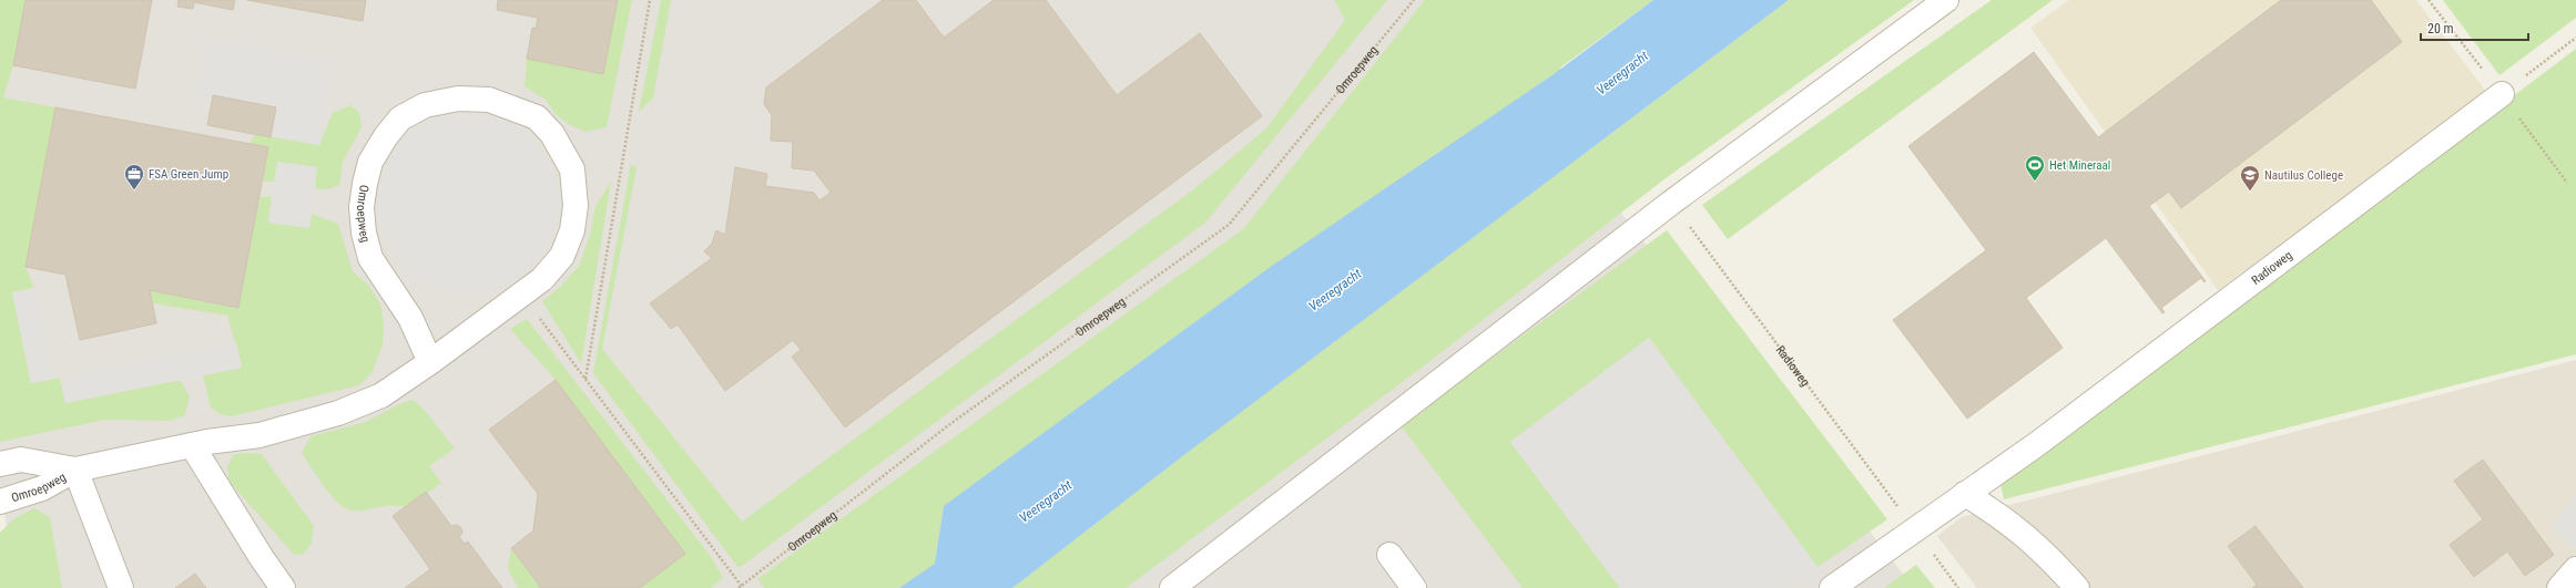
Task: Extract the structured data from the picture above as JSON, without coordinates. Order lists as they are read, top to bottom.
{
  "streets": {
    "street": ["Omroepweg", "Radioweg"]
  },
  "water": ["Veeregracht"],
  "places": {
    "sports": ["Het Mineraal"],
    "office": ["FSA Green Jump"],
    "school or university": ["Nautilus College"]
  },
  "scale_bar": "20 m"
}
